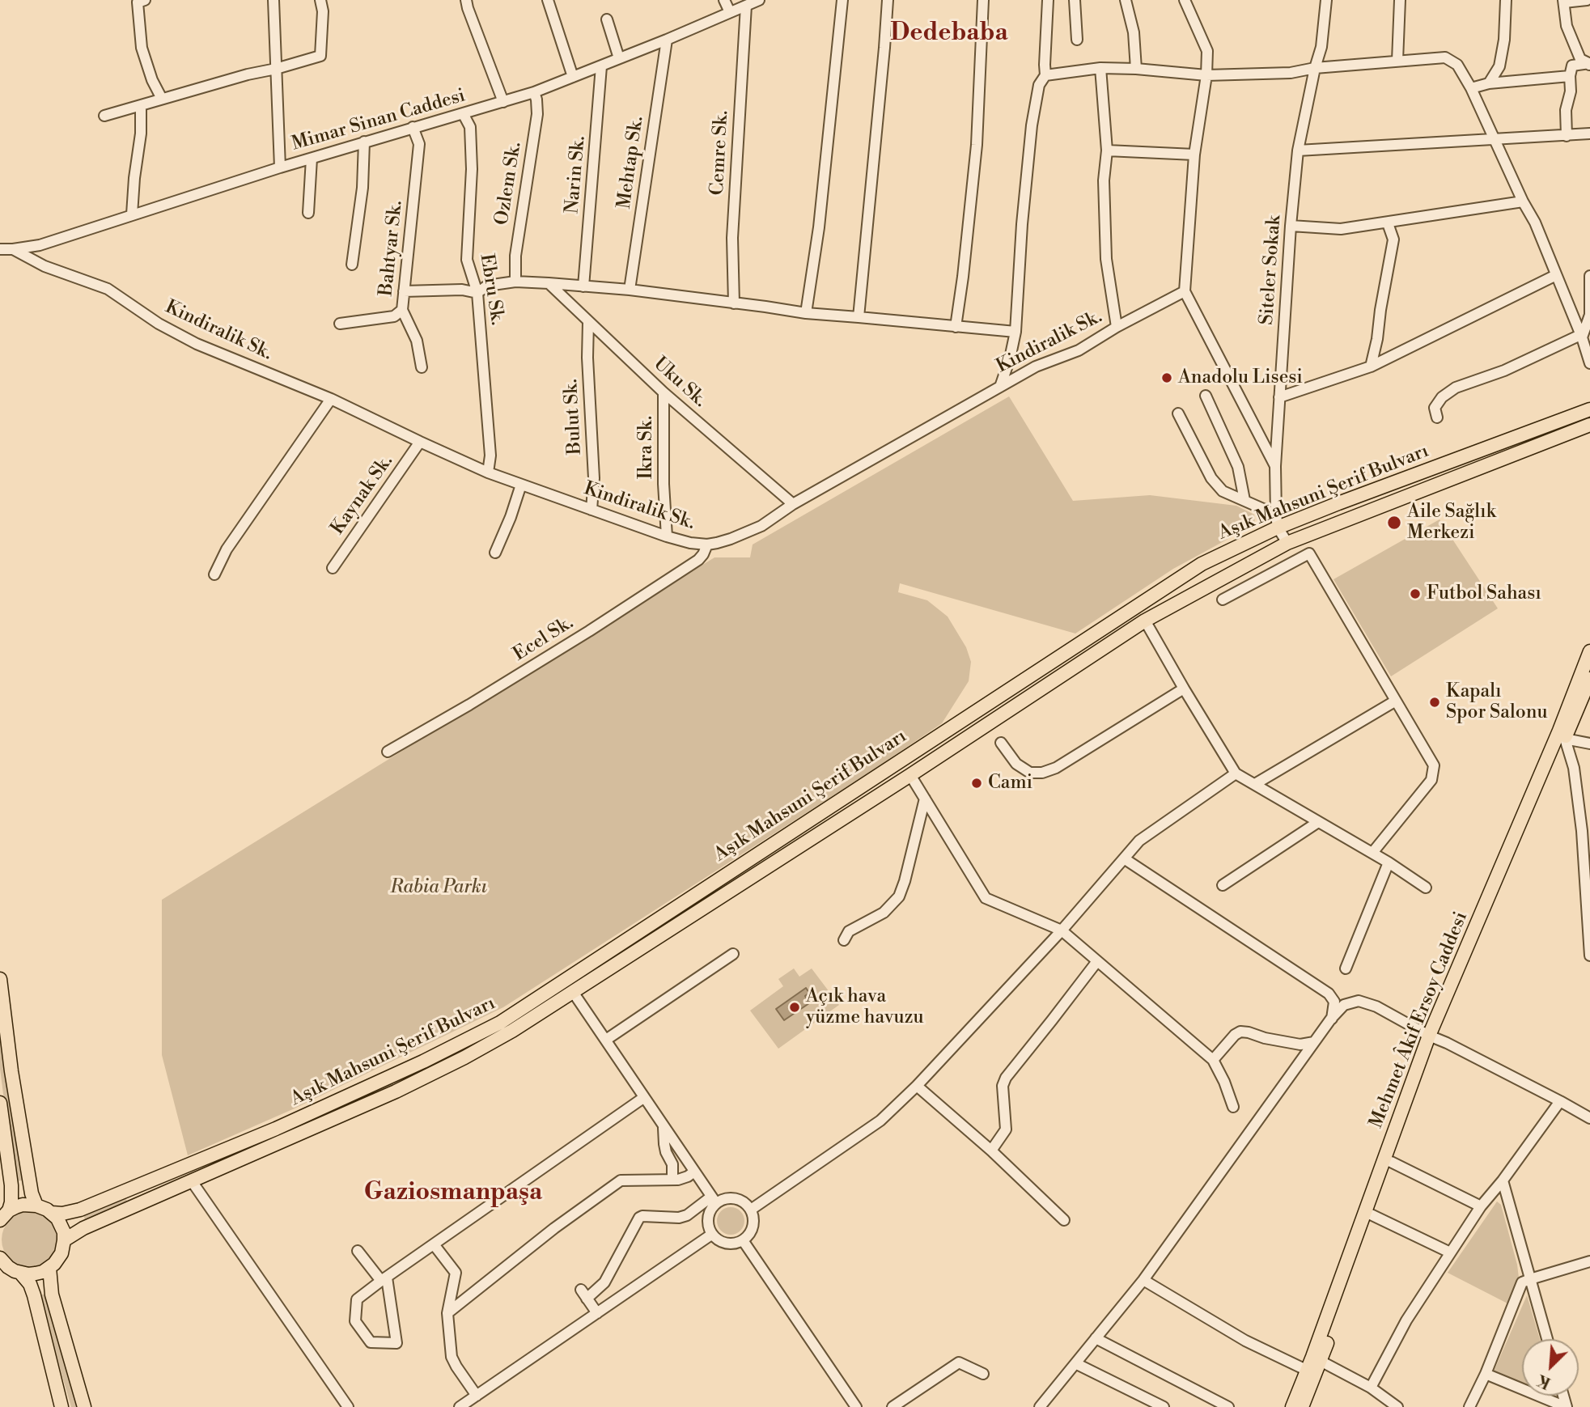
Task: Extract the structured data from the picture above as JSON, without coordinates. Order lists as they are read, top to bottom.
{
  "streets": {
    "main road": ["Aşık Mahsuni Şerif Bulvarı", "Mehmet Âkif Ersoy Caddesi"],
    "street": [
      "Mimar Sinan Caddesi",
      "Cemre Sk.",
      "Mehtap Sk.",
      "Narin Sk.",
      "Ozlem Sk.",
      "Bahtyar Sk.",
      "Siteler Sokak",
      "Ebru Sk.",
      "Kindiralik Sk.",
      "Uku Sk.",
      "Bulut Sk.",
      "Ikra Sk.",
      "Kaynak Sk.",
      "Ecel Sk."
    ]
  },
  "crossings": [
    ["Mimar Sinan Caddesi", "Cemre Sk."],
    ["Mimar Sinan Caddesi", "Mehtap Sk."],
    ["Mimar Sinan Caddesi", "Narin Sk."],
    ["Mimar Sinan Caddesi", "Ozlem Sk."],
    ["Mimar Sinan Caddesi", "Bahtyar Sk."],
    ["Mimar Sinan Caddesi", "Ebru Sk."],
    ["Mimar Sinan Caddesi", "Kindiralik Sk."],
    ["Siteler Sokak", "Aşık Mahsuni Şerif Bulvarı"],
    ["Ebru Sk.", "Kindiralik Sk."],
    ["Kindiralik Sk.", "Uku Sk."],
    ["Kindiralik Sk.", "Bulut Sk."],
    ["Kindiralik Sk.", "Ikra Sk."],
    ["Kindiralik Sk.", "Kaynak Sk."],
    ["Kindiralik Sk.", "Ecel Sk."],
    ["Uku Sk.", "Bulut Sk."],
    ["Uku Sk.", "Ikra Sk."]
  ],
  "districts": ["Dedebaba", "Gaziosmanpaşa"],
  "parks": ["Rabia Parkı"],
  "places": [
    "Anadolu Lisesi",
    "Aile Sağlık Merkezi",
    "Futbol Sahası",
    "Kapalı Spor Salonu",
    "Cami",
    "Açık hava yüzme havuzu"
  ],
  "north": "bottom left"
}
